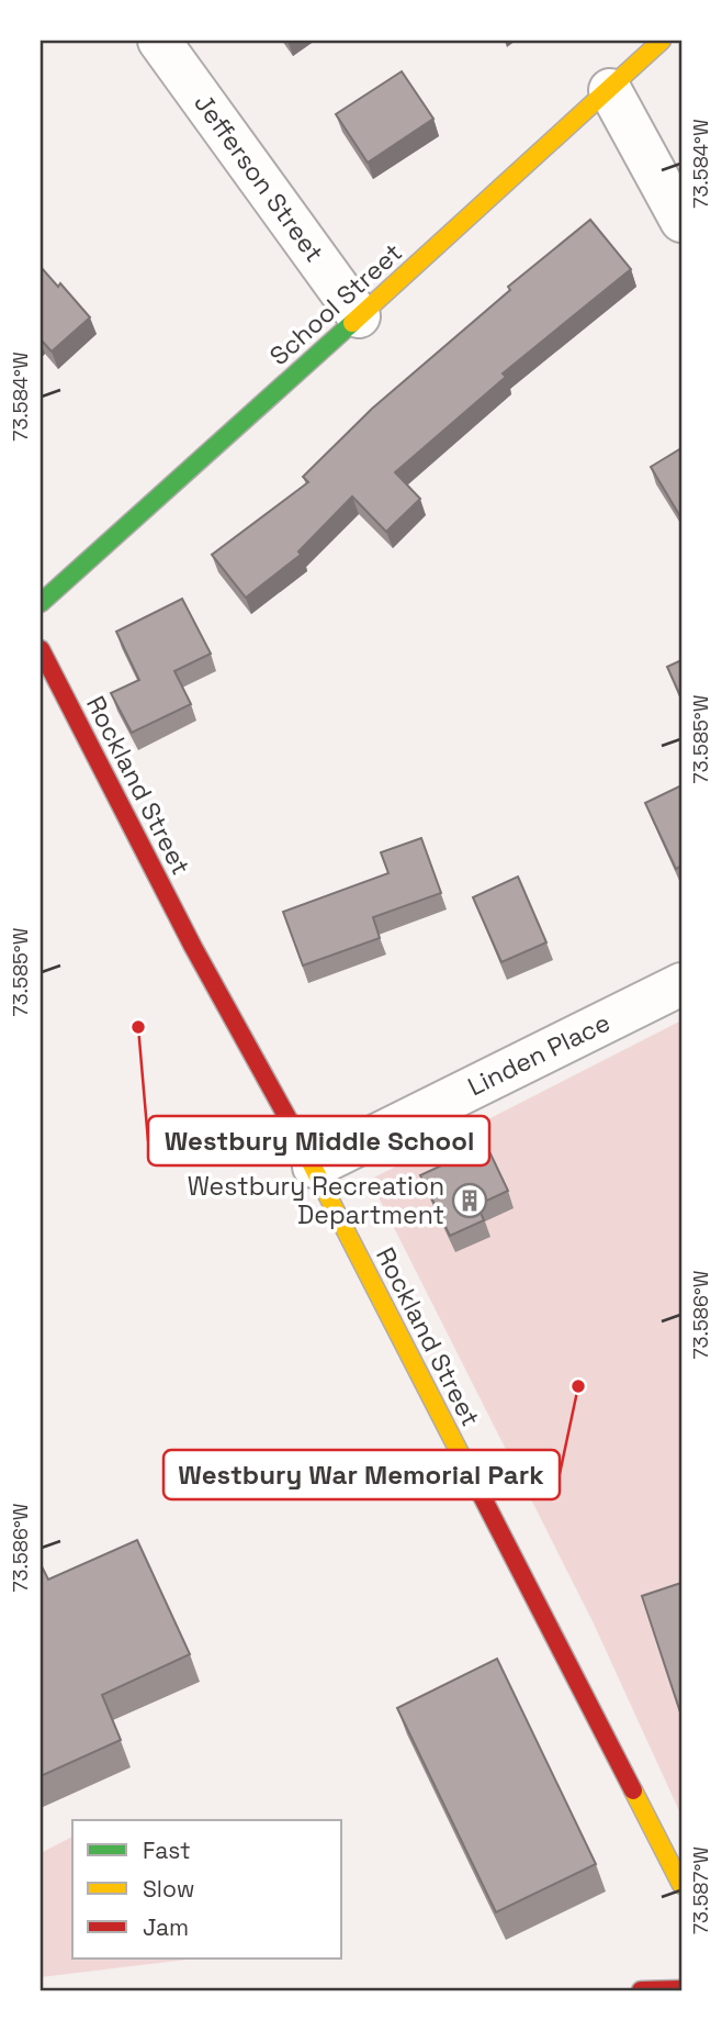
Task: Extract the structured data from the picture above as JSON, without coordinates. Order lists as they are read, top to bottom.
{
  "streets": {
    "street": [
      "Jefferson Street",
      "School Street",
      "Rockland Street",
      "Linden Place"
    ]
  },
  "crossings": [
    ["Jefferson Street", "School Street"],
    ["Rockland Street", "Linden Place"]
  ],
  "places": {
    "other": ["Westbury Middle School", "Westbury War Memorial Park"],
    "building": ["Westbury Recreation Department"]
  },
  "legend": ["Fast", "Slow", "Jam"],
  "coordinates": [
    "73.584°W",
    "73.585°W",
    "73.586°W",
    "73.587°W"
  ]
}
